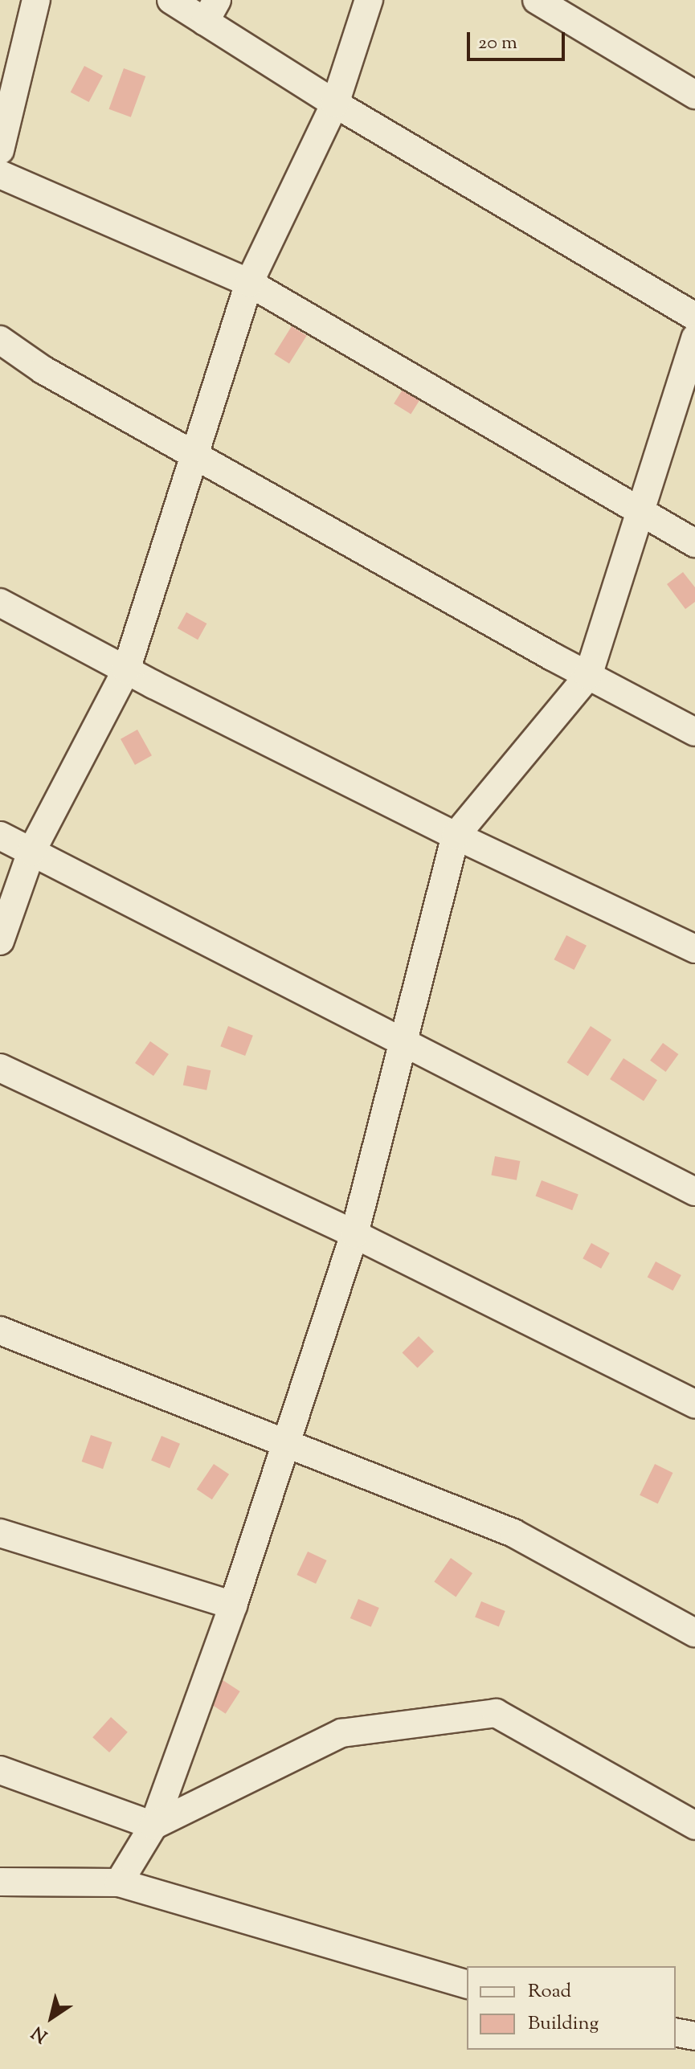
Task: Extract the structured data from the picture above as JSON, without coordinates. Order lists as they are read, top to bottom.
{
  "legend": ["Road", "Building"],
  "scale_bar": "20 m",
  "north": "bottom left"
}
